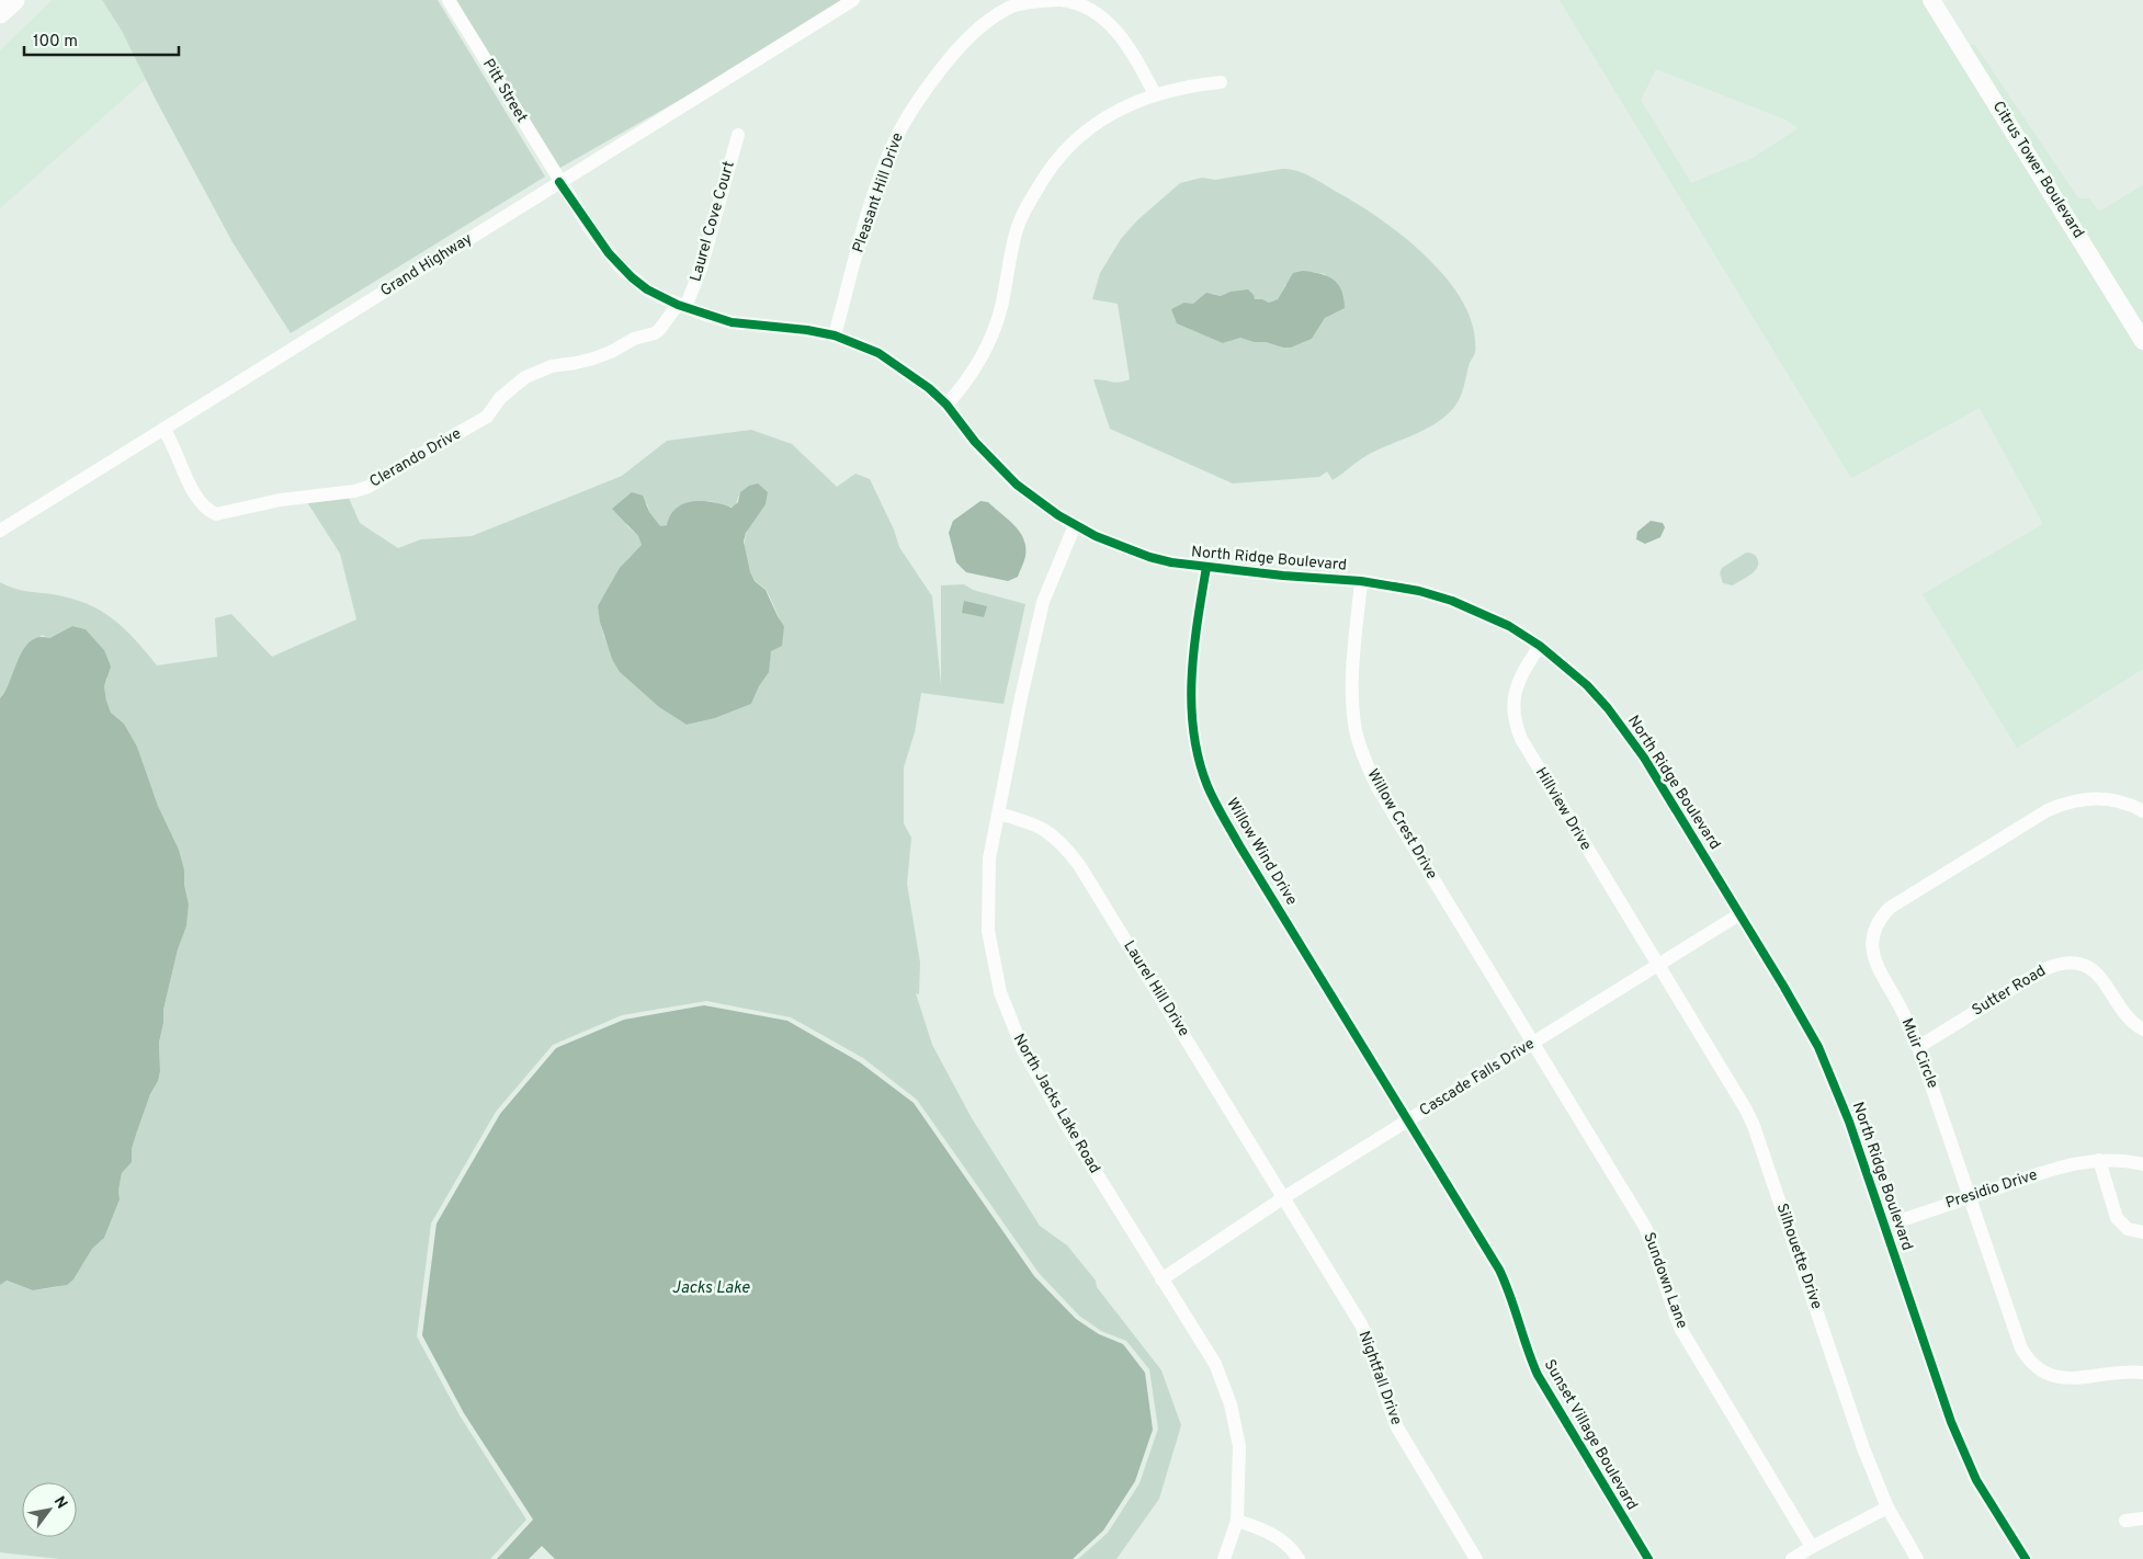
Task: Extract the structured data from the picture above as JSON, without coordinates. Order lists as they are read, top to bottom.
{
  "streets": {
    "main road": ["Citrus Tower Boulevard"],
    "street": [
      "Pitt Street",
      "Pleasant Hill Drive",
      "Laurel Cove Court",
      "Grand Highway",
      "Clerando Drive",
      "North Ridge Boulevard",
      "Hillview Drive",
      "Willow Crest Drive",
      "Willow Wind Drive",
      "Laurel Hill Drive",
      "Sutter Road",
      "Muir Circle",
      "Cascade Falls Drive",
      "North Jacks Lake Road",
      "Presidio Drive",
      "Silhouette Drive",
      "Sundown Lane",
      "Nightfall Drive",
      "Sunset Village Boulevard"
    ]
  },
  "crossings": [
    ["Pitt Street", "Grand Highway"],
    ["Laurel Cove Court", "Clerando Drive"],
    ["Grand Highway", "Clerando Drive"],
    ["North Ridge Boulevard", "Hillview Drive"],
    ["North Ridge Boulevard", "Willow Crest Drive"],
    ["North Ridge Boulevard", "Willow Wind Drive"],
    ["North Ridge Boulevard", "Cascade Falls Drive"],
    ["North Ridge Boulevard", "North Jacks Lake Road"],
    ["North Ridge Boulevard", "Presidio Drive"],
    ["Hillview Drive", "Cascade Falls Drive"],
    ["Hillview Drive", "Silhouette Drive"],
    ["Willow Crest Drive", "Cascade Falls Drive"],
    ["Willow Crest Drive", "Sundown Lane"],
    ["Willow Wind Drive", "Cascade Falls Drive"],
    ["Willow Wind Drive", "Sunset Village Boulevard"],
    ["Laurel Hill Drive", "Cascade Falls Drive"],
    ["Laurel Hill Drive", "North Jacks Lake Road"],
    ["Laurel Hill Drive", "Nightfall Drive"],
    ["Sutter Road", "Muir Circle"],
    ["Muir Circle", "Presidio Drive"],
    ["Cascade Falls Drive", "North Jacks Lake Road"],
    ["Cascade Falls Drive", "Silhouette Drive"],
    ["Cascade Falls Drive", "Sundown Lane"],
    ["Cascade Falls Drive", "Nightfall Drive"],
    ["Cascade Falls Drive", "Sunset Village Boulevard"]
  ],
  "water": ["Jacks Lake"],
  "scale_bar": "100 m",
  "north": "top right"
}
